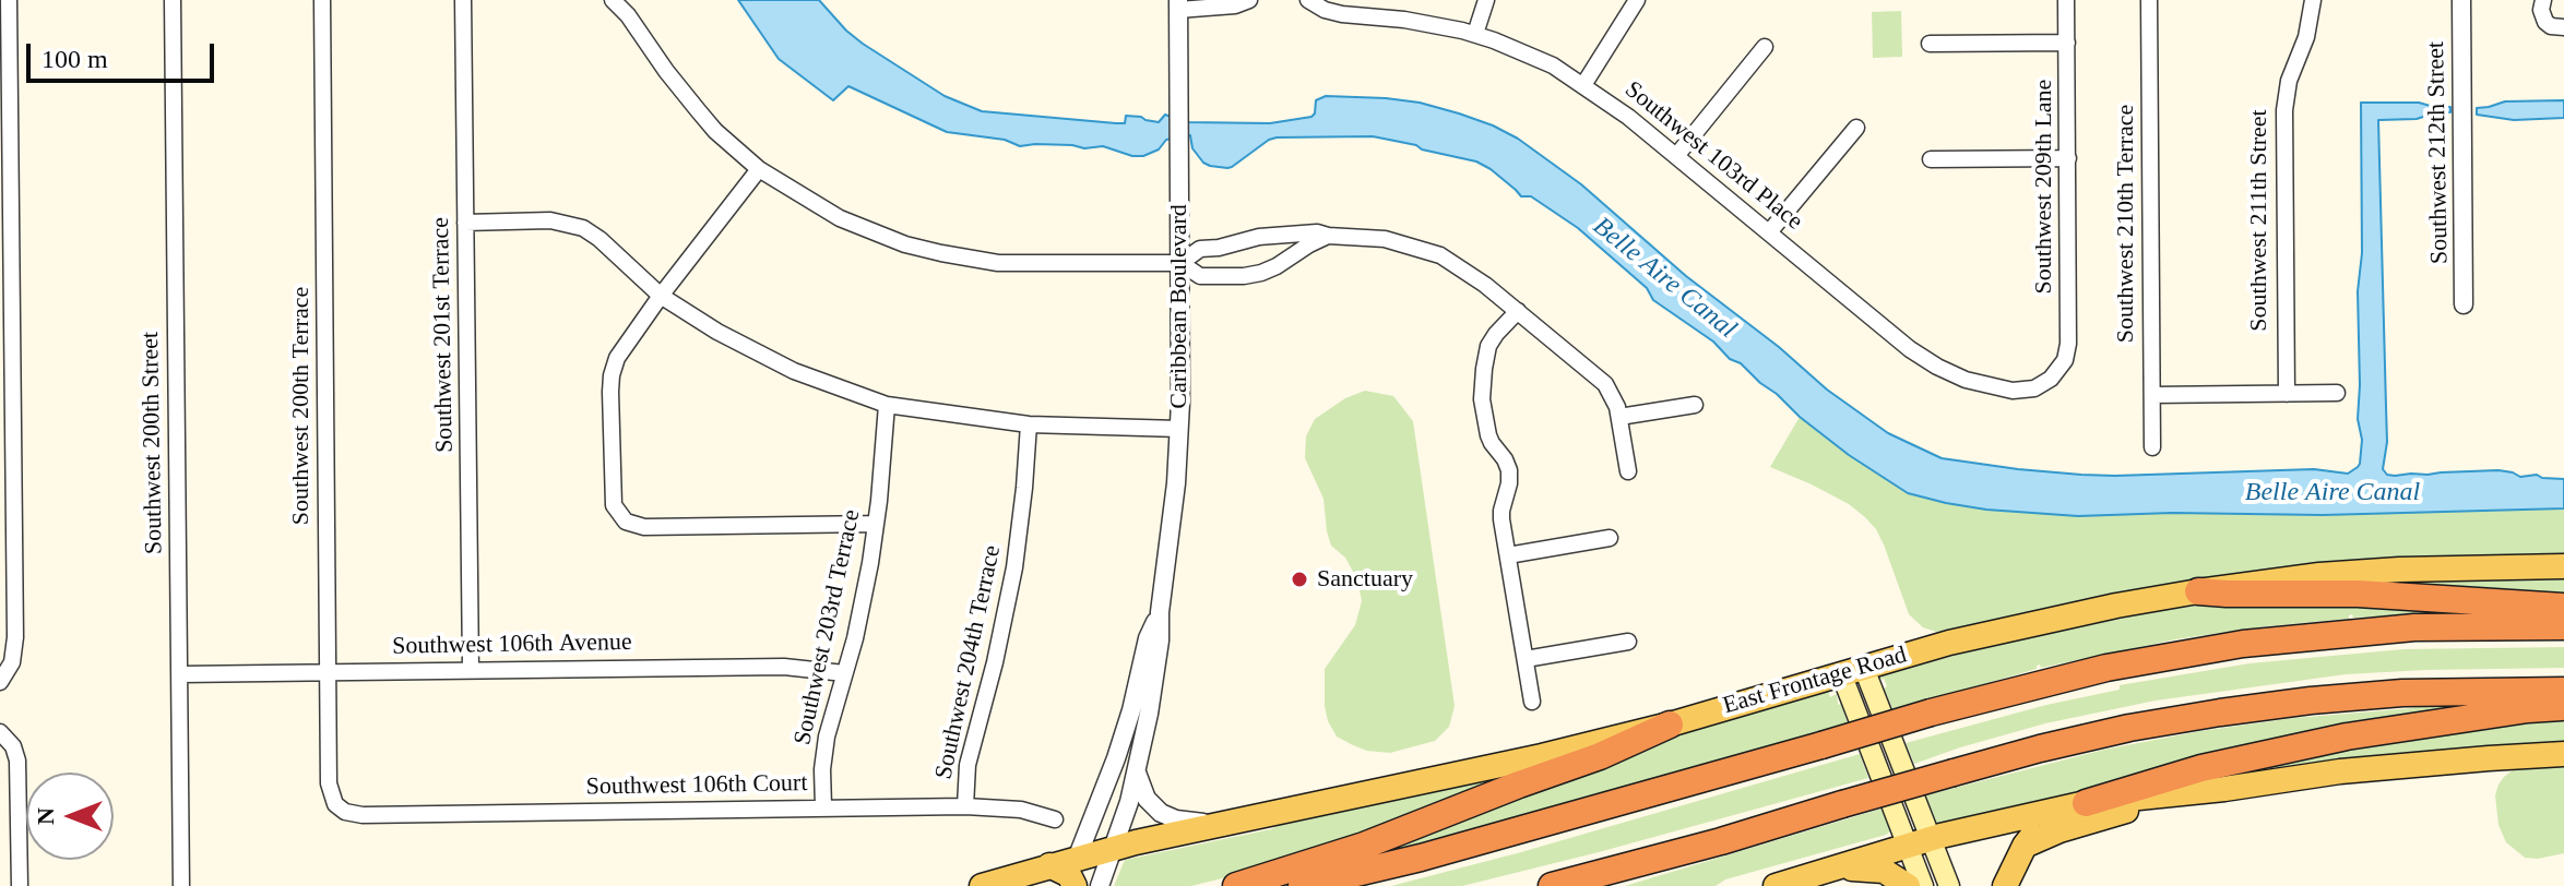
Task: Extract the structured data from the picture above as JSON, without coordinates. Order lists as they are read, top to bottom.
{
  "streets": {
    "main road": ["East Frontage Road"],
    "street": [
      "Southwest 212th Street",
      "Southwest 103rd Place",
      "Southwest 209th Lane",
      "Southwest 211th Street",
      "Southwest 210th Terrace",
      "Caribbean Boulevard",
      "Southwest 201st Terrace",
      "Southwest 200th Terrace",
      "Southwest 200th Street",
      "Southwest 203rd Terrace",
      "Southwest 106th Avenue",
      "Southwest 204th Terrace",
      "Southwest 106th Court"
    ]
  },
  "crossings": [
    ["Southwest 103rd Place", "Southwest 209th Lane"],
    ["Caribbean Boulevard", "East Frontage Road"],
    ["Southwest 201st Terrace", "Southwest 106th Avenue"],
    ["Southwest 200th Terrace", "Southwest 106th Avenue"],
    ["Southwest 200th Terrace", "Southwest 106th Court"],
    ["Southwest 200th Street", "Southwest 106th Avenue"],
    ["Southwest 203rd Terrace", "Southwest 106th Avenue"],
    ["Southwest 203rd Terrace", "Southwest 106th Court"],
    ["Southwest 204th Terrace", "Southwest 106th Court"]
  ],
  "water": ["Belle Aire Canal"],
  "places": ["Sanctuary"],
  "scale_bar": "100 m",
  "north": "left"
}
